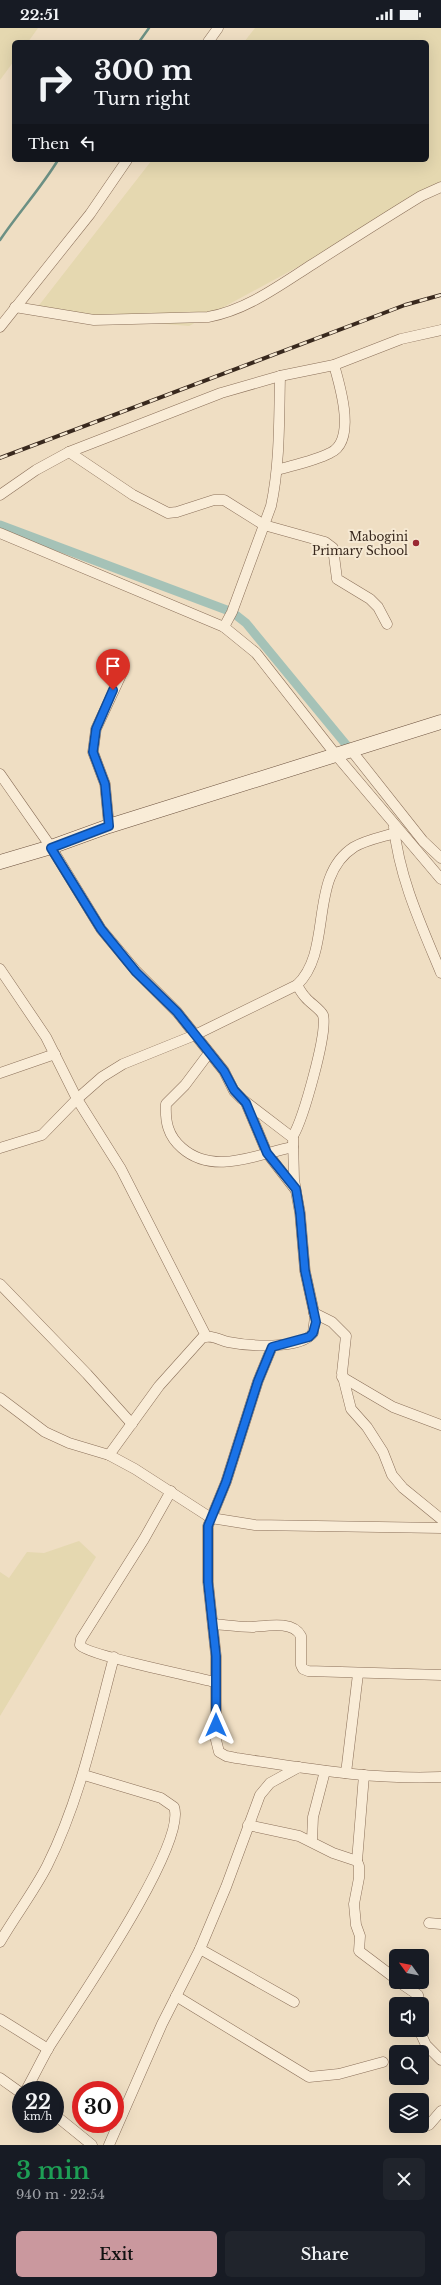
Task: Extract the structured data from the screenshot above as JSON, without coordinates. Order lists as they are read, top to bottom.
{
  "places": ["Mabogini Primary School"],
  "north": "top left",
  "page": {
    "status": "22:51",
    "turn": ["300 m", "Turn right"],
    "then": "Then",
    "speed": "22 km/h",
    "limit": "30",
    "heading": ["3 min", "940 m · 22:54"],
    "buttons": ["Exit", "Share"]
  }
}
